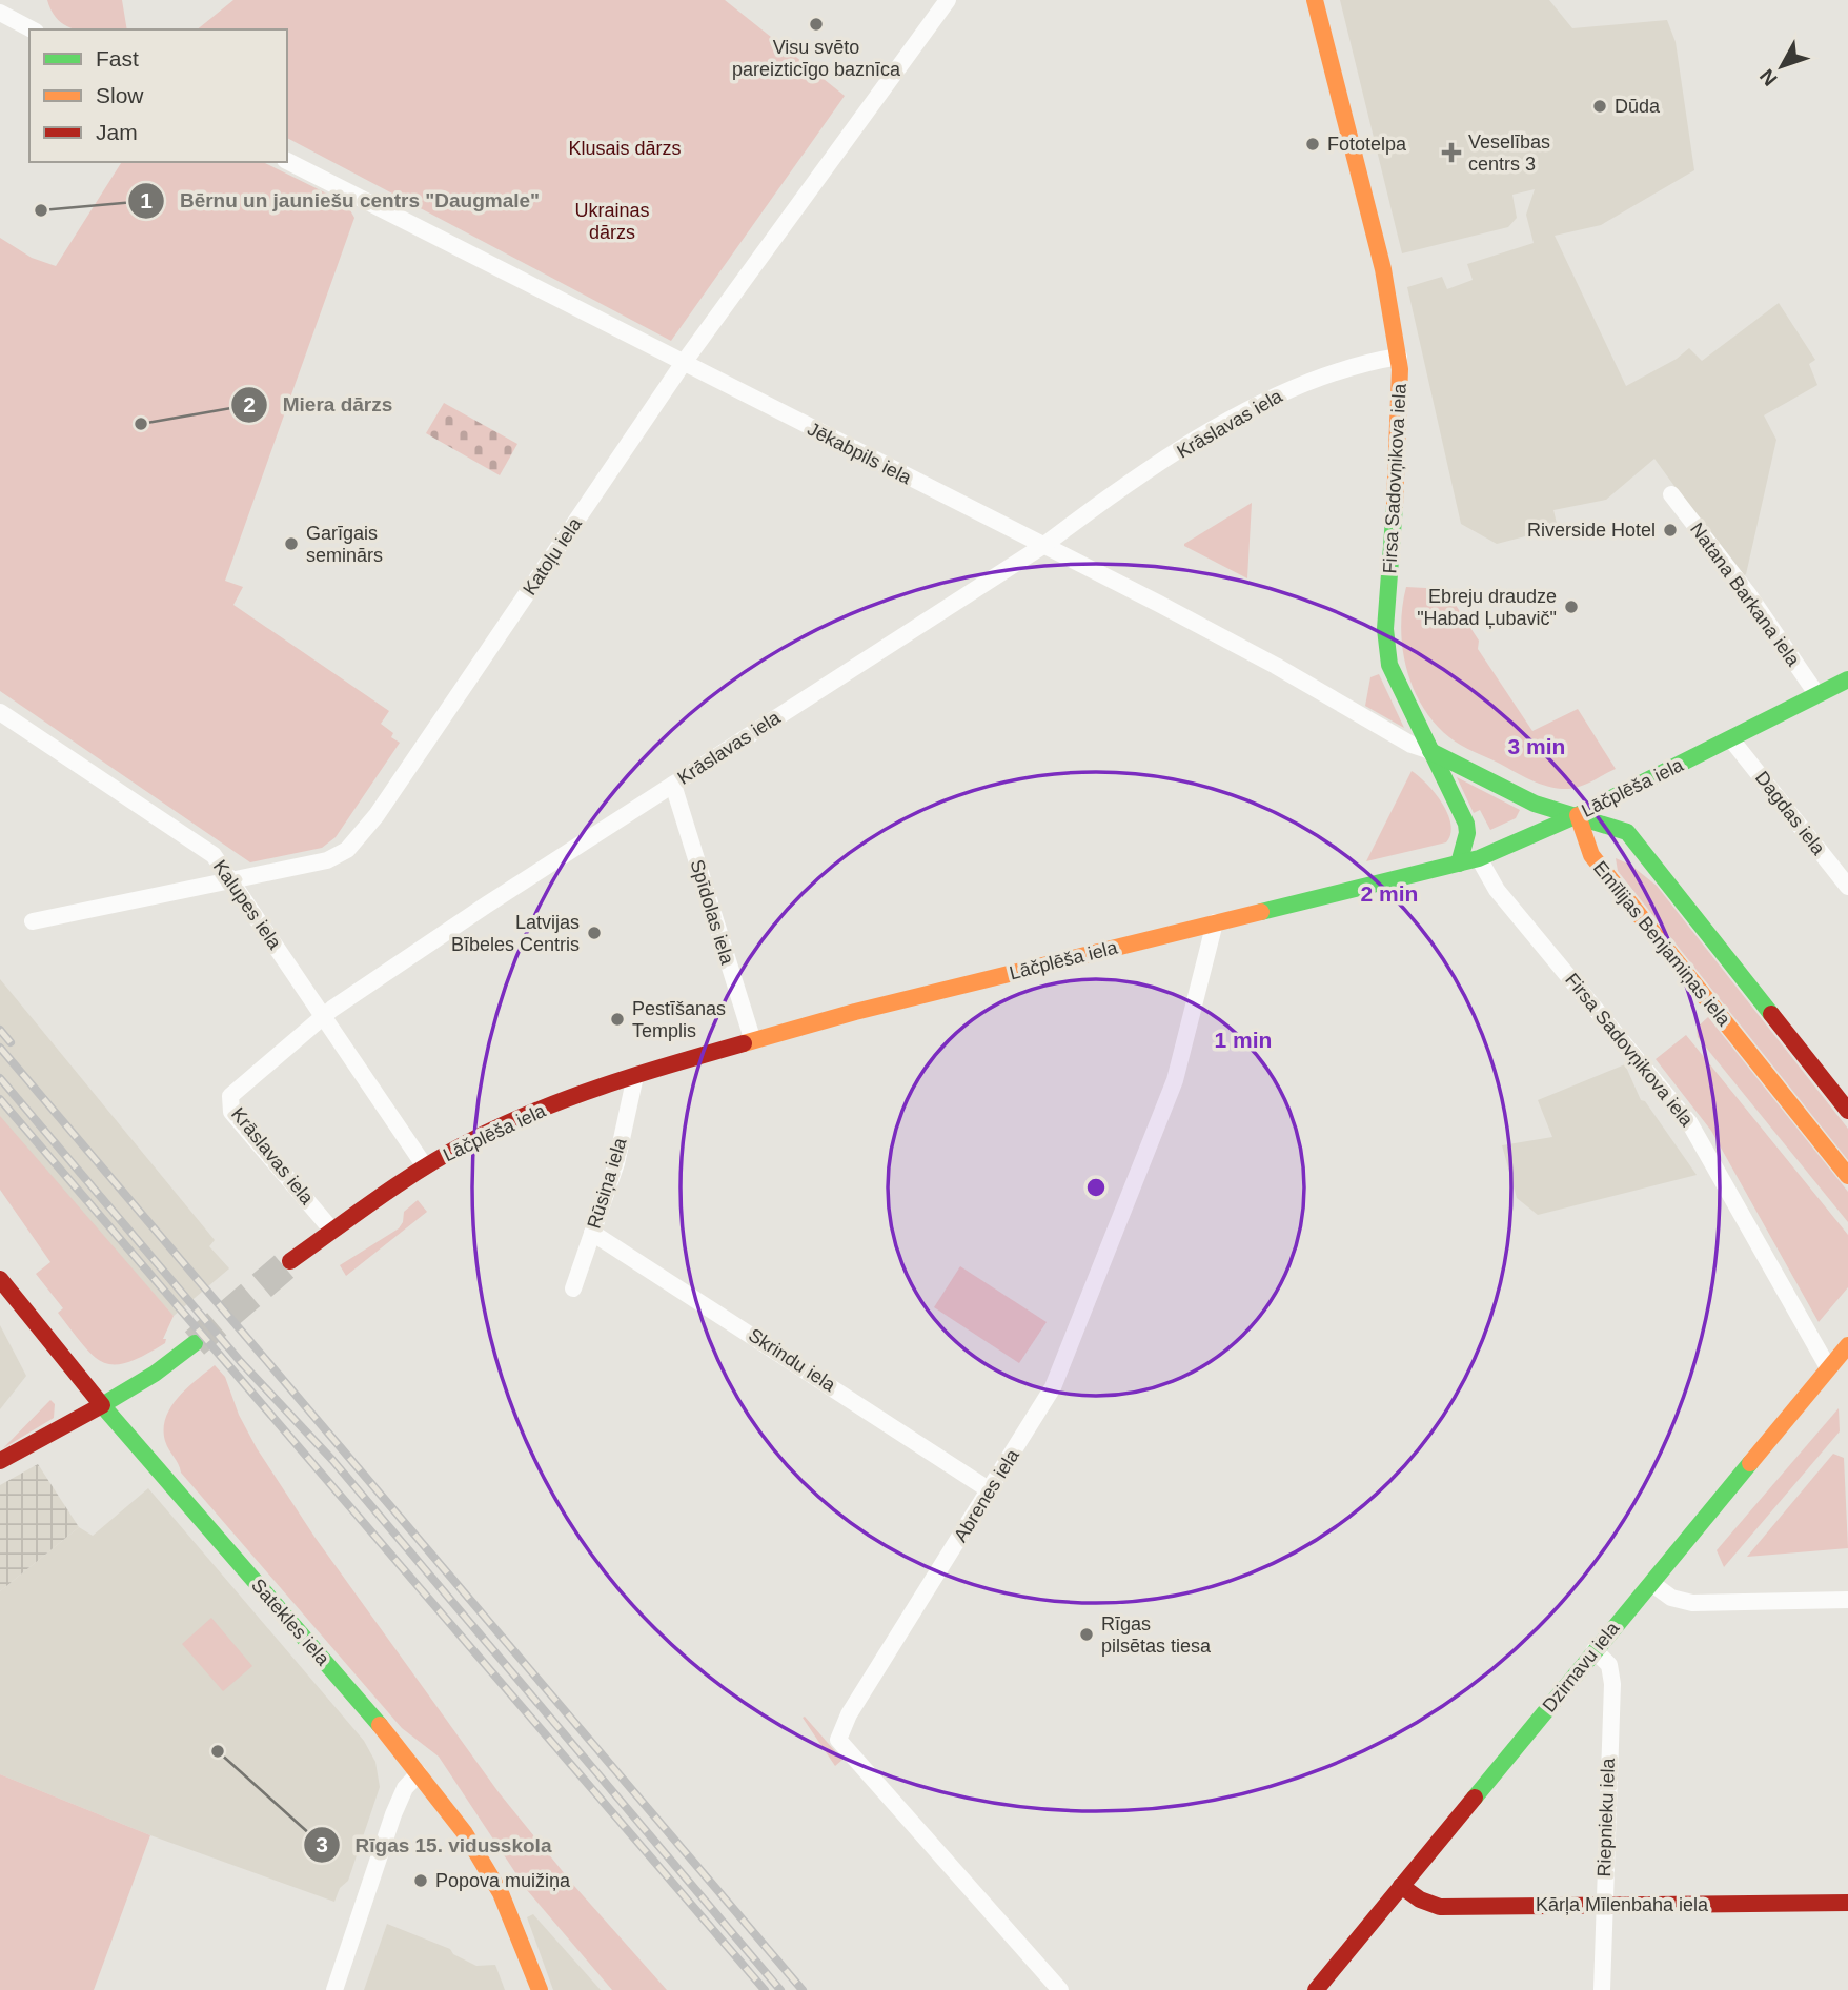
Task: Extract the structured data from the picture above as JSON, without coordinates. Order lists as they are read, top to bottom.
{
  "streets": {
    "main road": [
      "Firsa Sadovņikova iela",
      "Lāčplēša iela",
      "Emīlijas Benjamiņas iela",
      "Satekles iela",
      "Dzirnavu iela",
      "Kārļa Mīlenbaha iela"
    ],
    "street": [
      "Krāslavas iela",
      "Jēkabpils iela",
      "Katoļu iela",
      "Natana Barkana iela",
      "Dagdas iela",
      "Kalupes iela",
      "Spīdolas iela",
      "Rūsiņa iela",
      "Skrindu iela",
      "Abrenes iela",
      "Riepnieku iela"
    ]
  },
  "crossings": [
    ["Krāslavas iela", "Jēkabpils iela"],
    ["Krāslavas iela", "Firsa Sadovņikova iela"],
    ["Krāslavas iela", "Lāčplēša iela"],
    ["Krāslavas iela", "Kalupes iela"],
    ["Krāslavas iela", "Spīdolas iela"],
    ["Jēkabpils iela", "Firsa Sadovņikova iela"],
    ["Jēkabpils iela", "Katoļu iela"],
    ["Firsa Sadovņikova iela", "Lāčplēša iela"],
    ["Firsa Sadovņikova iela", "Dzirnavu iela"],
    ["Katoļu iela", "Kalupes iela"],
    ["Natana Barkana iela", "Lāčplēša iela"],
    ["Lāčplēša iela", "Dagdas iela"],
    ["Lāčplēša iela", "Kalupes iela"],
    ["Lāčplēša iela", "Spīdolas iela"],
    ["Lāčplēša iela", "Emīlijas Benjamiņas iela"],
    ["Lāčplēša iela", "Rūsiņa iela"],
    ["Lāčplēša iela", "Abrenes iela"],
    ["Rūsiņa iela", "Skrindu iela"],
    ["Skrindu iela", "Abrenes iela"],
    ["Dzirnavu iela", "Riepnieku iela"],
    ["Dzirnavu iela", "Kārļa Mīlenbaha iela"],
    ["Riepnieku iela", "Kārļa Mīlenbaha iela"]
  ],
  "parks": ["Klusais dārzs", "Ukrainas dārzs"],
  "places": {
    "other": [
      "Visu svēto pareizticīgo baznīca",
      "Dūda",
      "Fototelpa",
      "Bērnu un jauniešu centrs \"Daugmale\"",
      "Miera dārzs",
      "Riverside Hotel",
      "Garīgais seminārs",
      "Ebreju draudze \"Habad Ļubavič\"",
      "Latvijas Bībeles Centris",
      "Pestīšanas Templis",
      "Rīgas pilsētas tiesa",
      "Rīgas 15. vidusskola",
      "Popova muižiņa"
    ],
    "health": ["Veselības centrs 3"]
  },
  "legend": ["Fast", "Slow", "Jam"],
  "north": "bottom left",
  "rings": ["3 min", "2 min", "1 min"]
}
